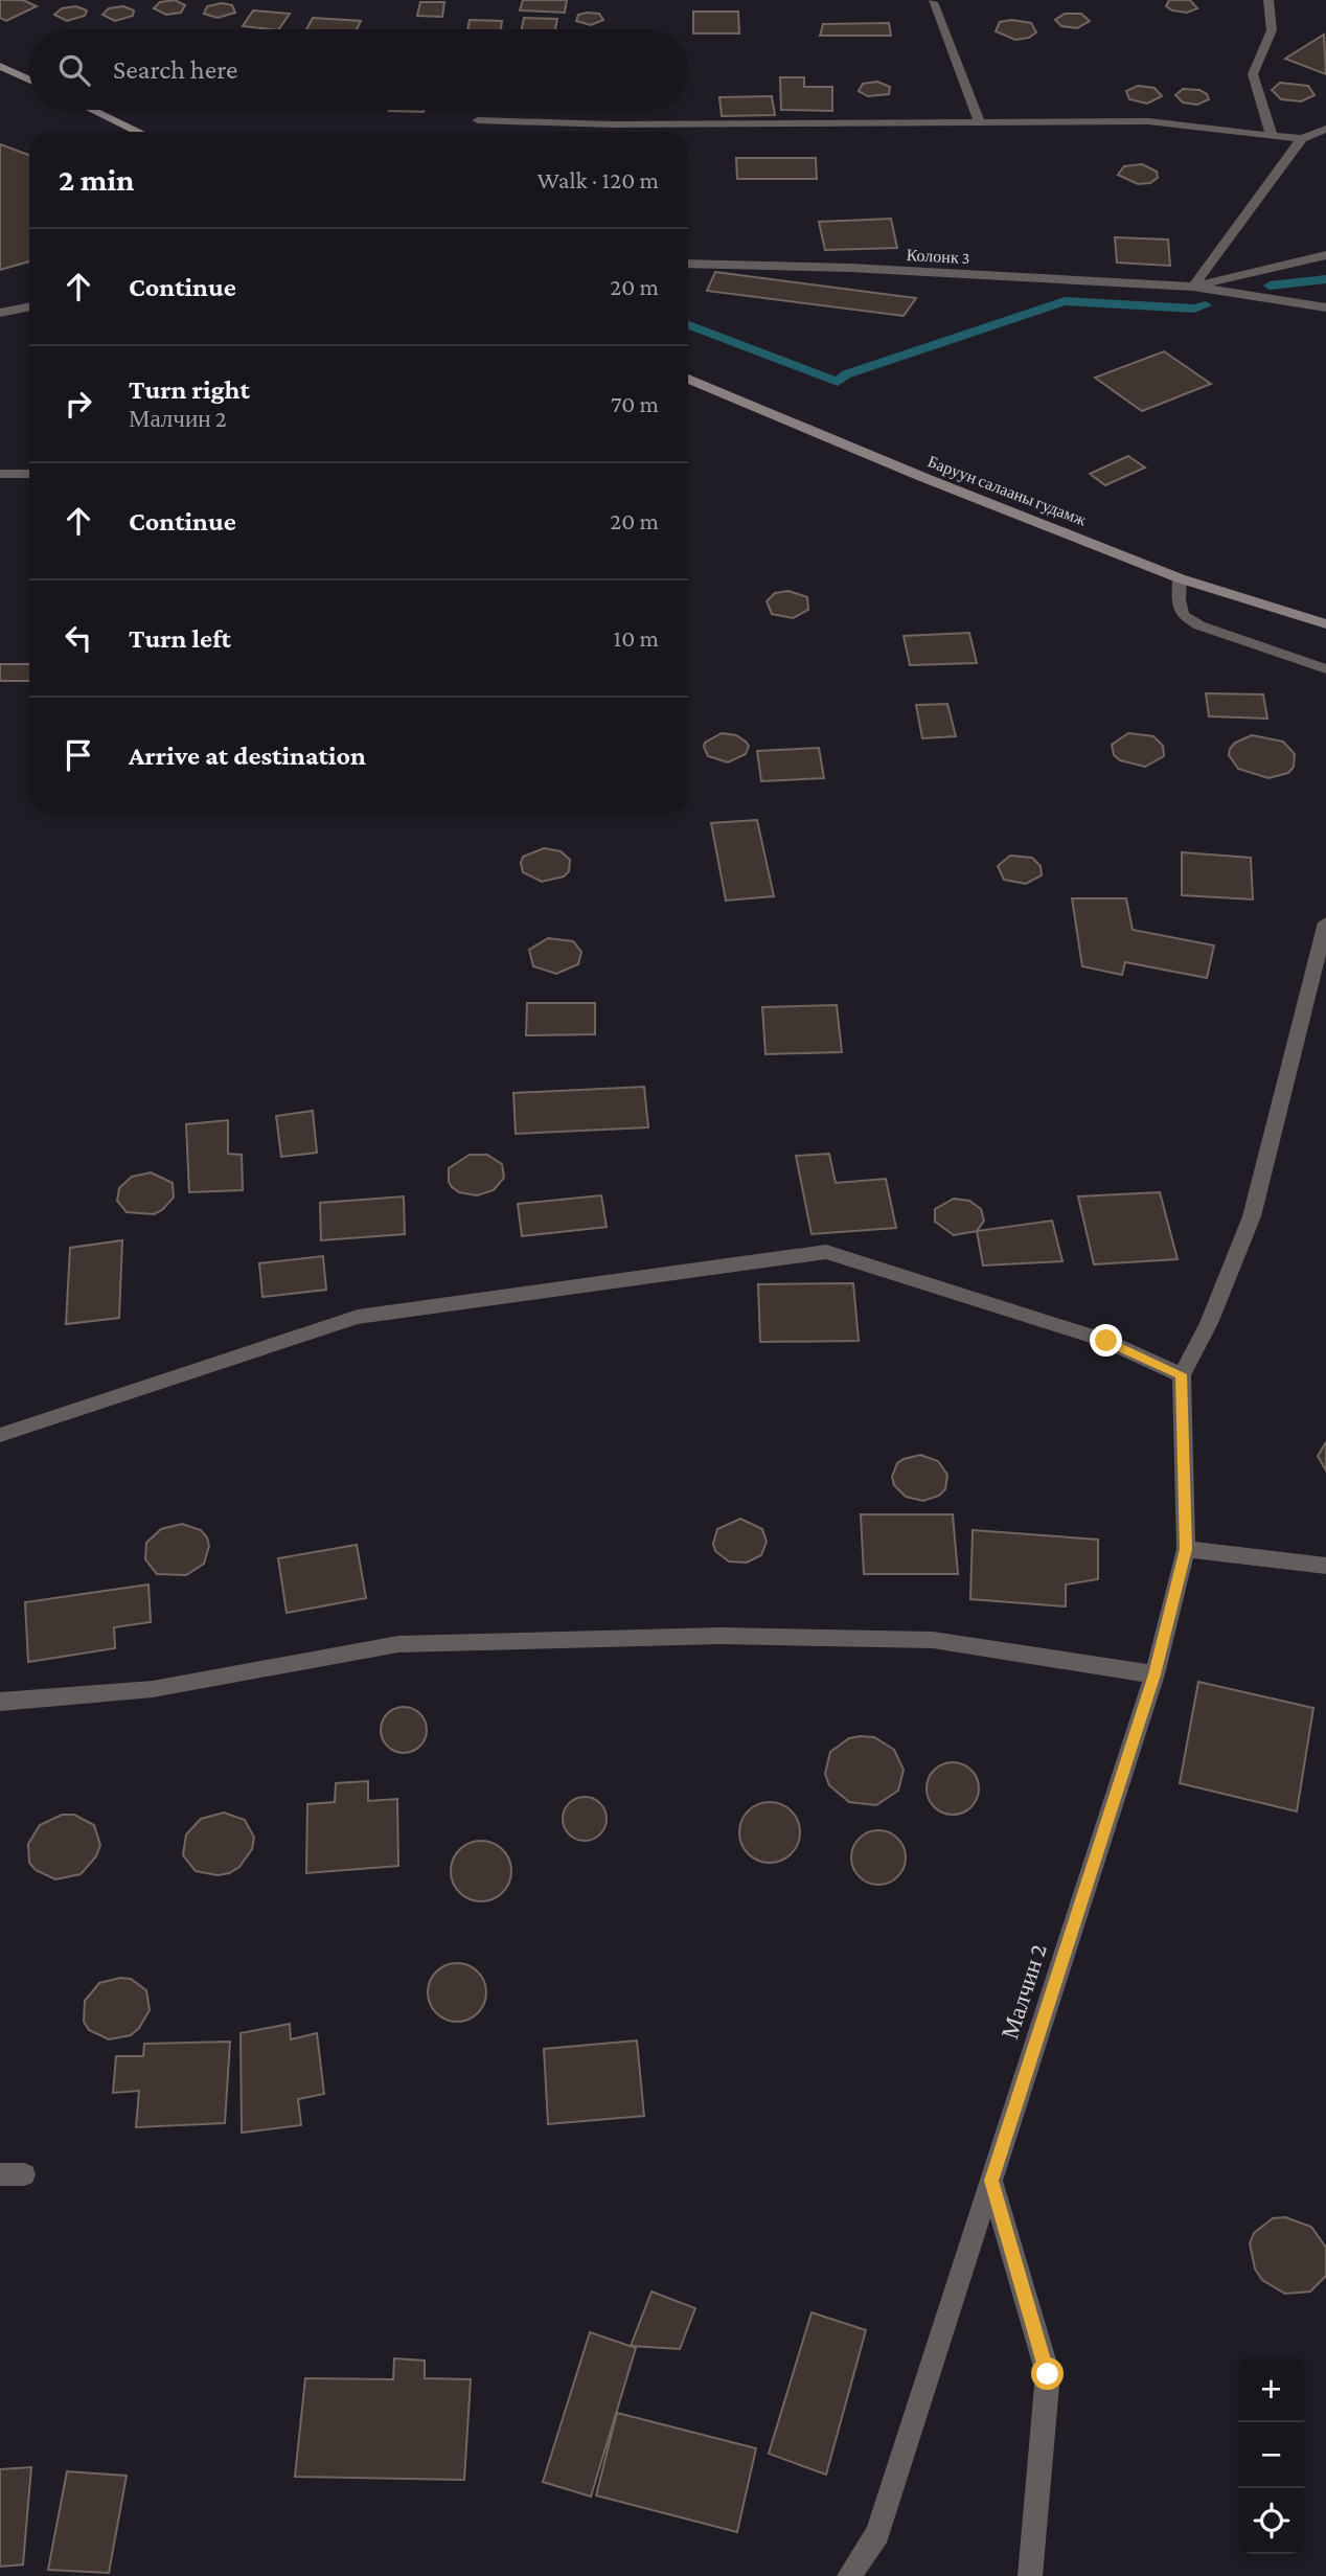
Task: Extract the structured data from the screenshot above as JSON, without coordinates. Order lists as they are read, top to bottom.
{
  "streets": {
    "main road": ["Баруун салааны гудамж"],
    "street": ["Колонк 3", "Малчин 2"]
  },
  "page": {
    "search": "Search here",
    "heading": ["2 min", "Walk · 120 m"],
    "list": [
      ["Continue", "20 m"],
      ["Turn right", "Малчин 2", "70 m"],
      ["Continue", "20 m"],
      ["Turn left", "10 m"],
      "Arrive at destination"
    ],
    "map_buttons": ["+", "−"]
  }
}
